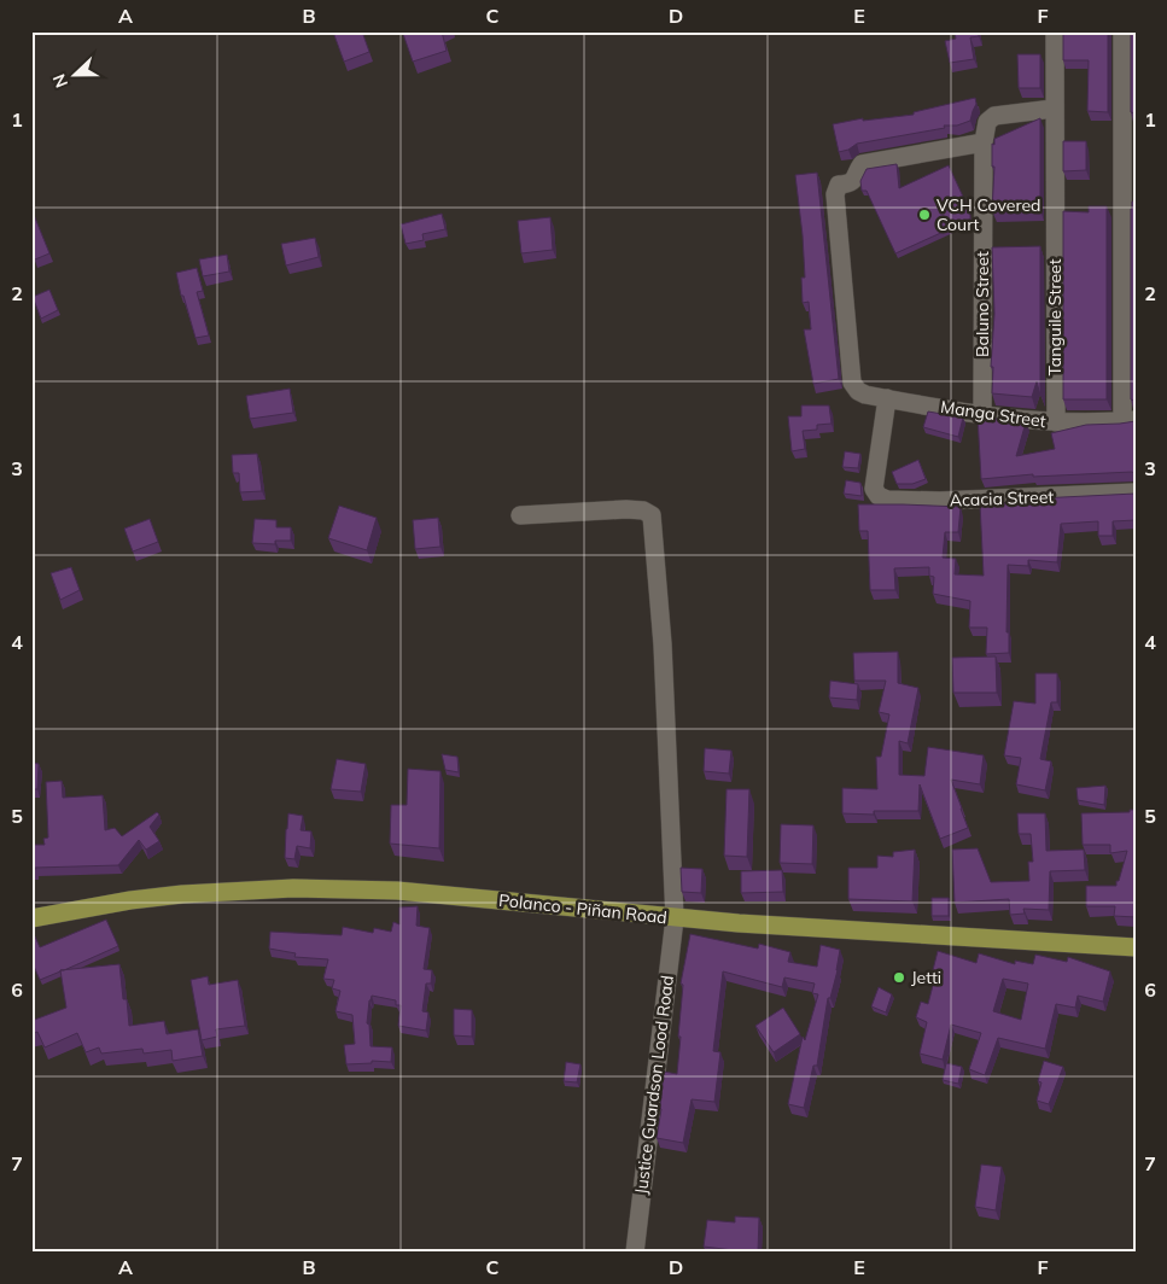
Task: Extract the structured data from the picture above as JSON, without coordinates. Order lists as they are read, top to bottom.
{
  "streets": {
    "main road": ["Polanco - Piñan Road"],
    "street": [
      "Baluno Street",
      "Tanguile Street",
      "Manga Street",
      "Acacia Street",
      "Justice Guardson Lood Road"
    ]
  },
  "crossings": [
    ["Baluno Street", "Tanguile Street"],
    ["Baluno Street", "Manga Street"],
    ["Tanguile Street", "Manga Street"],
    ["Manga Street", "Acacia Street"],
    ["Polanco - Piñan Road", "Justice Guardson Lood Road"]
  ],
  "places": ["VCH Covered Court", "Jetti"],
  "north": "left",
  "grid": {
    "columns": [
      "A",
      "B",
      "C",
      "D",
      "E",
      "F"
    ],
    "rows": [
      "1",
      "2",
      "3",
      "4",
      "5",
      "6",
      "7"
    ]
  }
}
